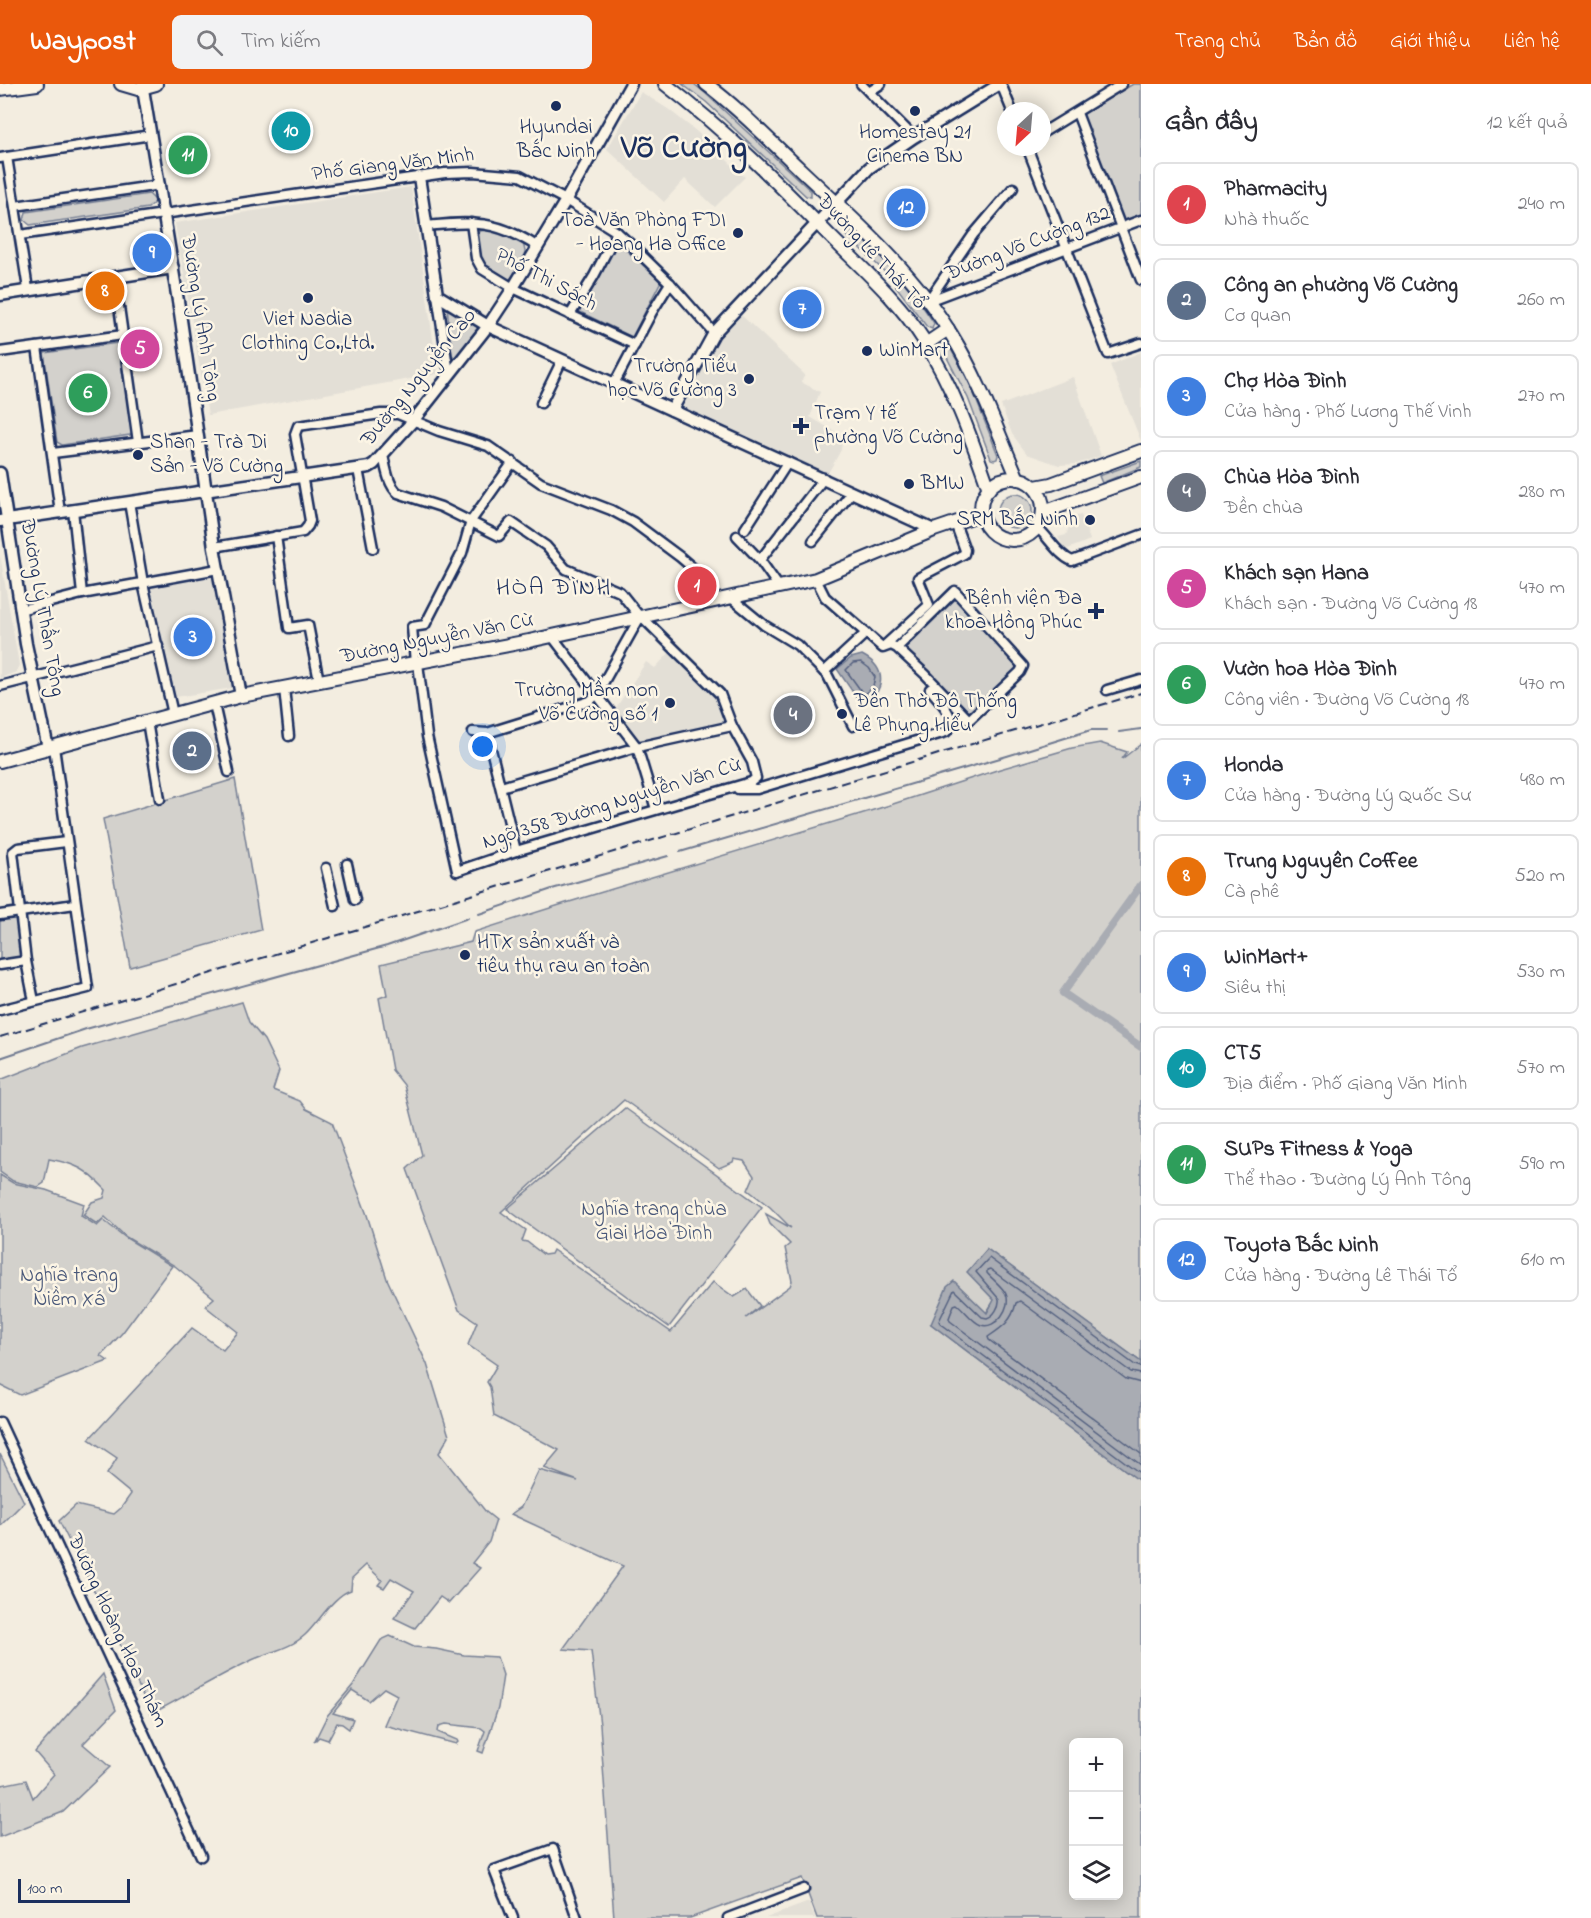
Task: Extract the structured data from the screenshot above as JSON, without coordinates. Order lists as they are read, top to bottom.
{
  "streets": {
    "main road": ["Đường Lê Thái Tổ", "Đường Nguyễn Văn Cừ"],
    "street": [
      "Phố Giang Văn Minh",
      "Đường Võ Cường 132",
      "Phố Thi Sách",
      "Đường Lý Anh Tông",
      "Đường Nguyễn Cao",
      "Đường Lý Thần Tông",
      "Ngõ 358 Đường Nguyễn Văn Cừ",
      "Đường Hoàng Hoa Thám"
    ]
  },
  "crossings": [
    ["Phố Giang Văn Minh", "Đường Lý Anh Tông"],
    ["Phố Giang Văn Minh", "Đường Nguyễn Cao"],
    ["Đường Võ Cường 132", "Đường Lê Thái Tổ"],
    ["Đường Lê Thái Tổ", "Đường Nguyễn Văn Cừ"],
    ["Phố Thi Sách", "Đường Nguyễn Cao"],
    ["Đường Lý Anh Tông", "Đường Nguyễn Cao"],
    ["Đường Lý Anh Tông", "Đường Nguyễn Văn Cừ"],
    ["Đường Nguyễn Cao", "Đường Lý Thần Tông"],
    ["Đường Lý Thần Tông", "Đường Nguyễn Văn Cừ"],
    ["Đường Nguyễn Văn Cừ", "Ngõ 358 Đường Nguyễn Văn Cừ"]
  ],
  "districts": ["Võ Cường", "HÒA ĐÌNH"],
  "parks": ["Nghĩa trang chùa Giai Hòa Đình", "Nghĩa trang Niềm Xá"],
  "places": {
    "other": [
      "Hyundai Bắc Ninh",
      "Homestay 21 Cinema BN",
      "Toà Văn Phòng FDI - Hoang Ha Office",
      "Viet Nadia Clothing Co.,Ltd.",
      "WinMart",
      "Trường Tiểu học Võ Cường 3",
      "Shan - Trà Di Sản - Võ Cường",
      "BMW",
      "SRM Bắc Ninh",
      "Trường Mầm non Võ Cường số 1",
      "Đền Thờ Đô Thống Lê Phụng Hiểu",
      "HTX sản xuất và tiêu thụ rau an toàn"
    ],
    "health": ["Trạm Y tế phường Võ Cường", "Bệnh viện Đa khoa Hồng Phúc"]
  },
  "scale_bar": "100 m",
  "north": "bottom left",
  "page": {
    "header": "Waypost",
    "search": "Tìm kiếm",
    "nav": [
      "Trang chủ",
      "Bản đồ",
      "Giới thiệu",
      "Liên hệ"
    ],
    "heading": ["Gần đây", "12 kết quả"],
    "pins": [
      "10",
      "11",
      "12",
      "9",
      "8",
      "7",
      "5",
      "6",
      "1",
      "3",
      "4",
      "2"
    ],
    "list": [
      {
        "mark": "1",
        "name": "Pharmacity",
        "note": "Nhà thuốc",
        "value": "240 m"
      },
      {
        "mark": "2",
        "name": "Công an phường Võ Cường",
        "note": "Cơ quan",
        "value": "260 m"
      },
      {
        "mark": "3",
        "name": "Chợ Hòa Đình",
        "note": "Cửa hàng · Phố Lương Thế Vinh",
        "value": "270 m"
      },
      {
        "mark": "4",
        "name": "Chùa Hòa Đình",
        "note": "Đền chùa",
        "value": "280 m"
      },
      {
        "mark": "5",
        "name": "Khách sạn Hana",
        "note": "Khách sạn · Đường Võ Cường 18",
        "value": "470 m"
      },
      {
        "mark": "6",
        "name": "Vườn hoa Hòa Đình",
        "note": "Công viên · Đường Võ Cường 18",
        "value": "470 m"
      },
      {
        "mark": "7",
        "name": "Honda",
        "note": "Cửa hàng · Đường Lý Quốc Sư",
        "value": "480 m"
      },
      {
        "mark": "8",
        "name": "Trung Nguyên Coffee",
        "note": "Cà phê",
        "value": "520 m"
      },
      {
        "mark": "9",
        "name": "WinMart+",
        "note": "Siêu thị",
        "value": "530 m"
      },
      {
        "mark": "10",
        "name": "CT5",
        "note": "Địa điểm · Phố Giang Văn Minh",
        "value": "570 m"
      },
      {
        "mark": "11",
        "name": "SUPs Fitness & Yoga",
        "note": "Thể thao · Đường Lý Anh Tông",
        "value": "590 m"
      },
      {
        "mark": "12",
        "name": "Toyota Bắc Ninh",
        "note": "Cửa hàng · Đường Lê Thái Tổ",
        "value": "610 m"
      }
    ],
    "map_buttons": ["+", "−"],
    "scale": "100 m"
  }
}
